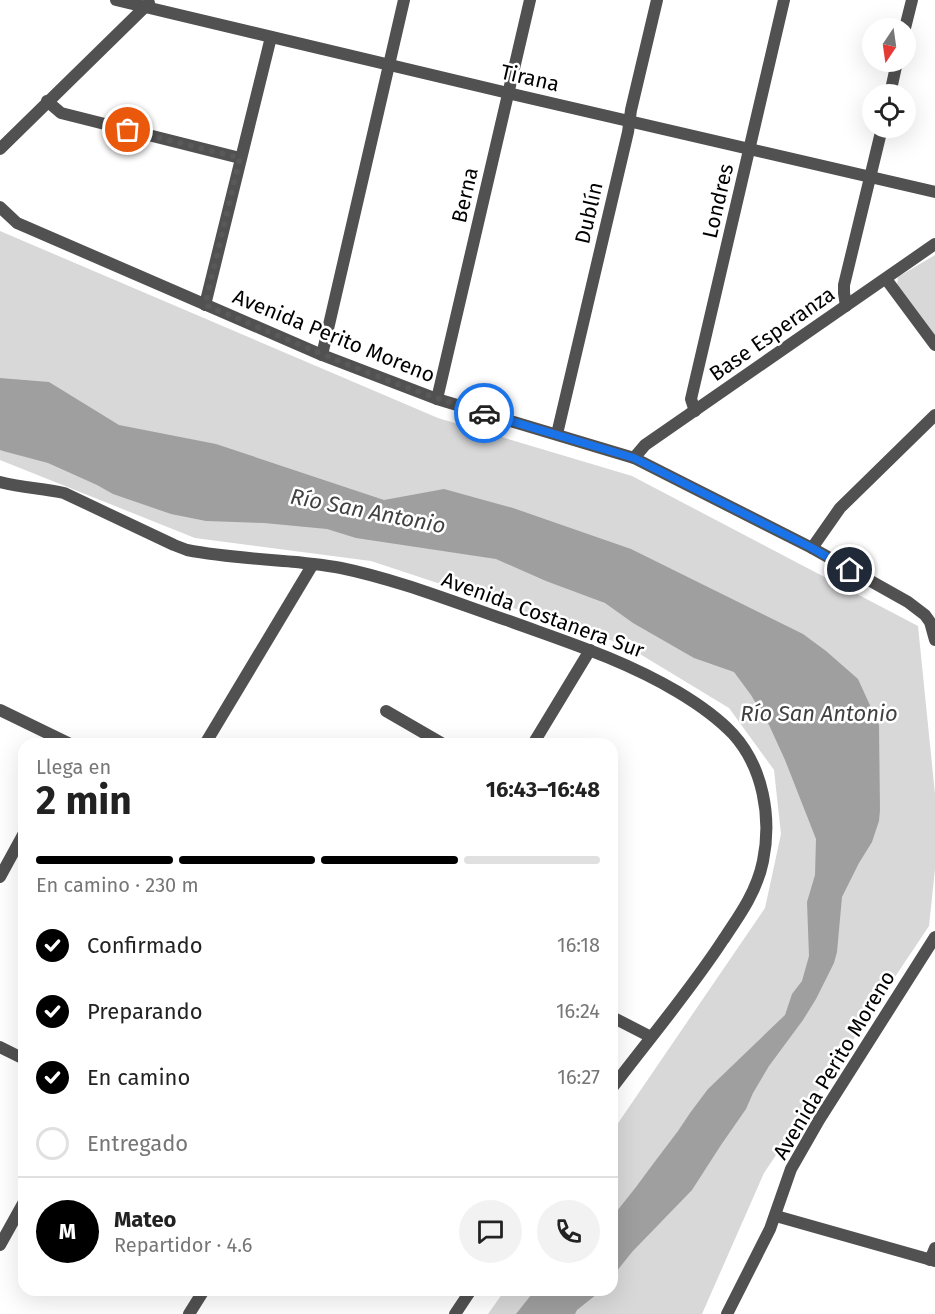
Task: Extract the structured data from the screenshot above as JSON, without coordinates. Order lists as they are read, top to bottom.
{
  "streets": {
    "street": [
      "Tirana",
      "Berna",
      "Londres",
      "Dublín",
      "Base Esperanza",
      "Avenida Perito Moreno",
      "Avenida Costanera Sur"
    ]
  },
  "crossings": [
    ["Tirana", "Berna"],
    ["Tirana", "Londres"],
    ["Tirana", "Dublín"],
    ["Berna", "Avenida Perito Moreno"],
    ["Londres", "Base Esperanza"],
    ["Dublín", "Avenida Perito Moreno"],
    ["Base Esperanza", "Avenida Perito Moreno"]
  ],
  "water": ["Río San Antonio"],
  "north": "bottom",
  "page": {
    "heading": ["2 min", "Llega en", "16:43–16:48"],
    "panel": ["Mateo", "Repartidor · 4.6"],
    "bar": "En camino · 230 m",
    "list": [
      ["Confirmado", "16:18"],
      ["Preparando", "16:24"],
      ["En camino", "16:27"],
      "Entregado"
    ],
    "round": "M"
  }
}
